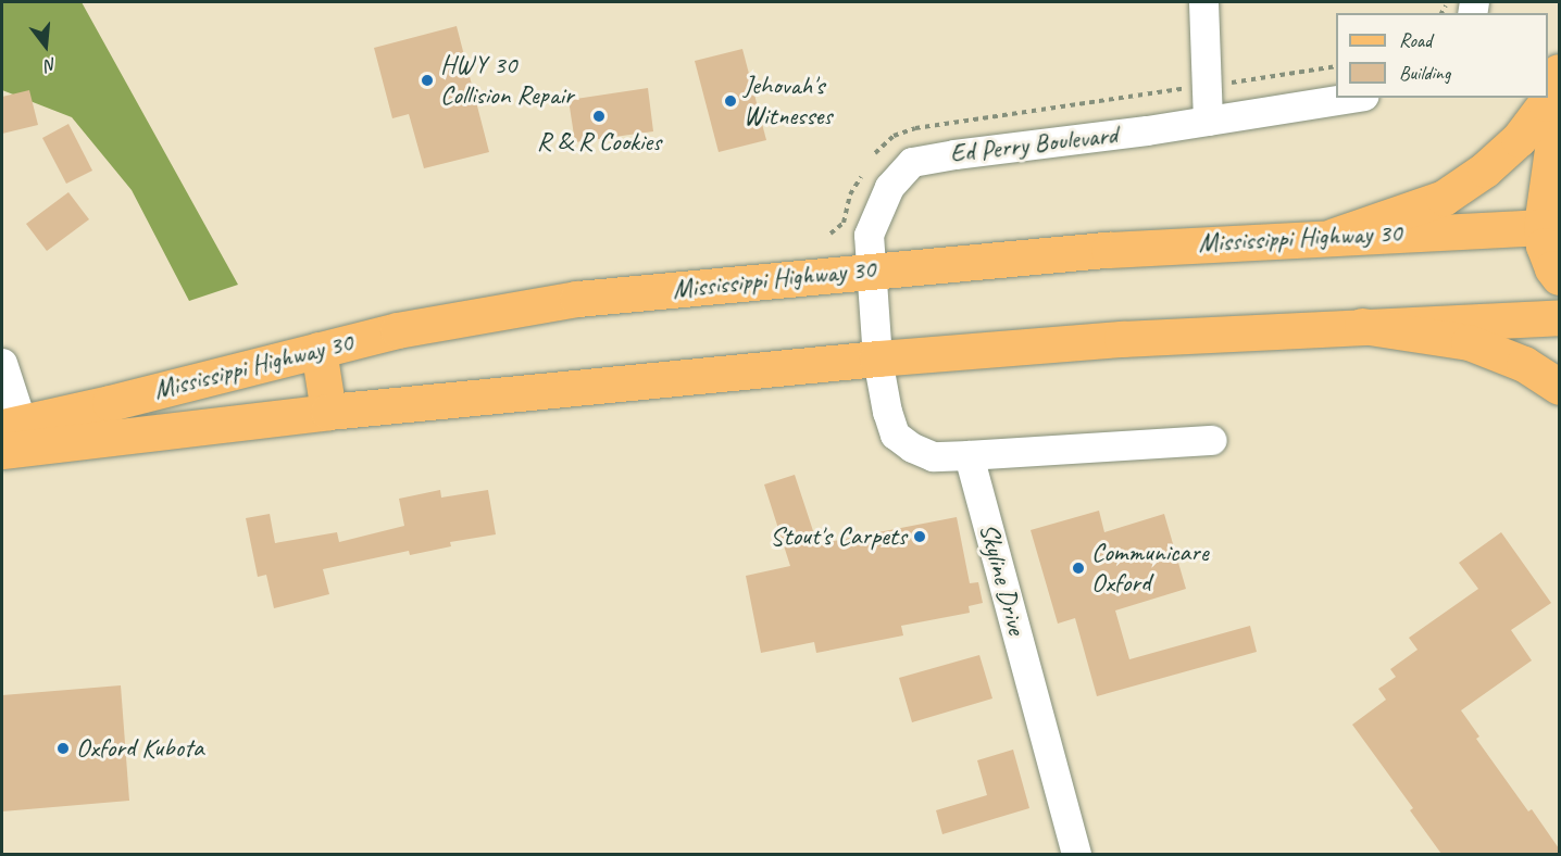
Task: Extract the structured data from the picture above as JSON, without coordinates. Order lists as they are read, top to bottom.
{
  "streets": {
    "main road": ["Mississippi Highway 30"],
    "street": ["Ed Perry Boulevard", "Skyline Drive"]
  },
  "crossings": [
    ["Ed Perry Boulevard", "Mississippi Highway 30"]
  ],
  "places": [
    "HWY 30 Collision Repair",
    "Jehovah's Witnesses",
    "R & R Cookies",
    "Stout's Carpets",
    "Communicare Oxford",
    "Oxford Kubota"
  ],
  "legend": ["Road", "Building"],
  "north": "bottom"
}
